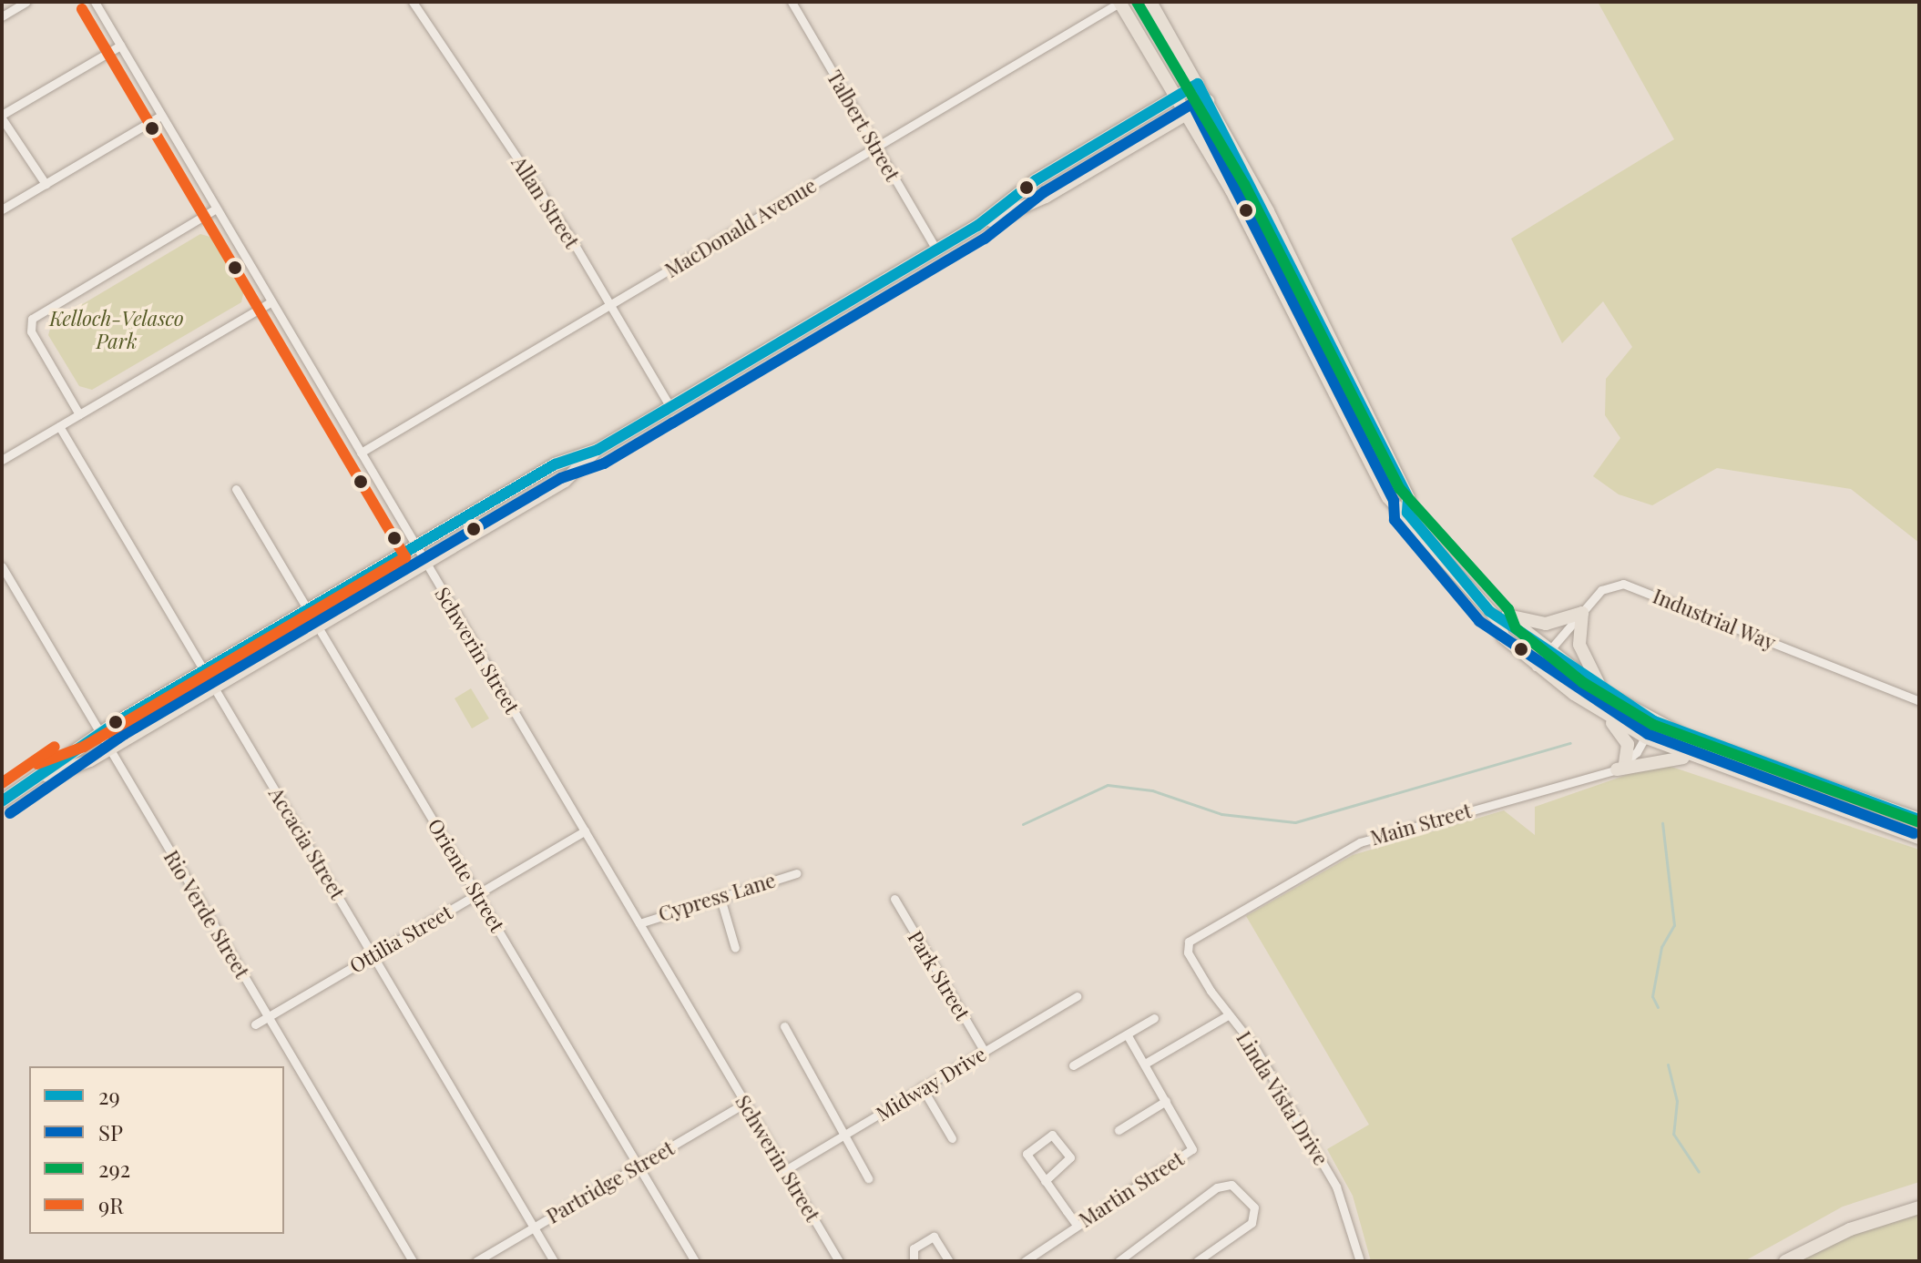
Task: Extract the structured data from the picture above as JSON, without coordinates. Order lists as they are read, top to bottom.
{
  "streets": {
    "street": [
      "Talbert Street",
      "Allan Street",
      "MacDonald Avenue",
      "Industrial Way",
      "Schwerin Street",
      "Main Street",
      "Accacia Street",
      "Oriente Street",
      "Cypress Lane",
      "Rio Verde Street",
      "Ottilia Street",
      "Park Street",
      "Midway Drive",
      "Linda Vista Drive",
      "Partridge Street",
      "Martin Street"
    ]
  },
  "crossings": [
    ["Talbert Street", "MacDonald Avenue"],
    ["Allan Street", "MacDonald Avenue"],
    ["MacDonald Avenue", "Schwerin Street"],
    ["Schwerin Street", "Cypress Lane"],
    ["Schwerin Street", "Ottilia Street"],
    ["Schwerin Street", "Midway Drive"],
    ["Schwerin Street", "Partridge Street"],
    ["Main Street", "Linda Vista Drive"],
    ["Accacia Street", "Ottilia Street"],
    ["Accacia Street", "Partridge Street"],
    ["Oriente Street", "Ottilia Street"],
    ["Oriente Street", "Partridge Street"],
    ["Rio Verde Street", "Ottilia Street"],
    ["Park Street", "Midway Drive"]
  ],
  "parks": ["Kelloch-Velasco Park"],
  "lines": [
    "transit line 292",
    "transit line 9R",
    "transit line 29",
    "transit line SP"
  ],
  "legend": [
    "29",
    "SP",
    "292",
    "9R"
  ]
}
